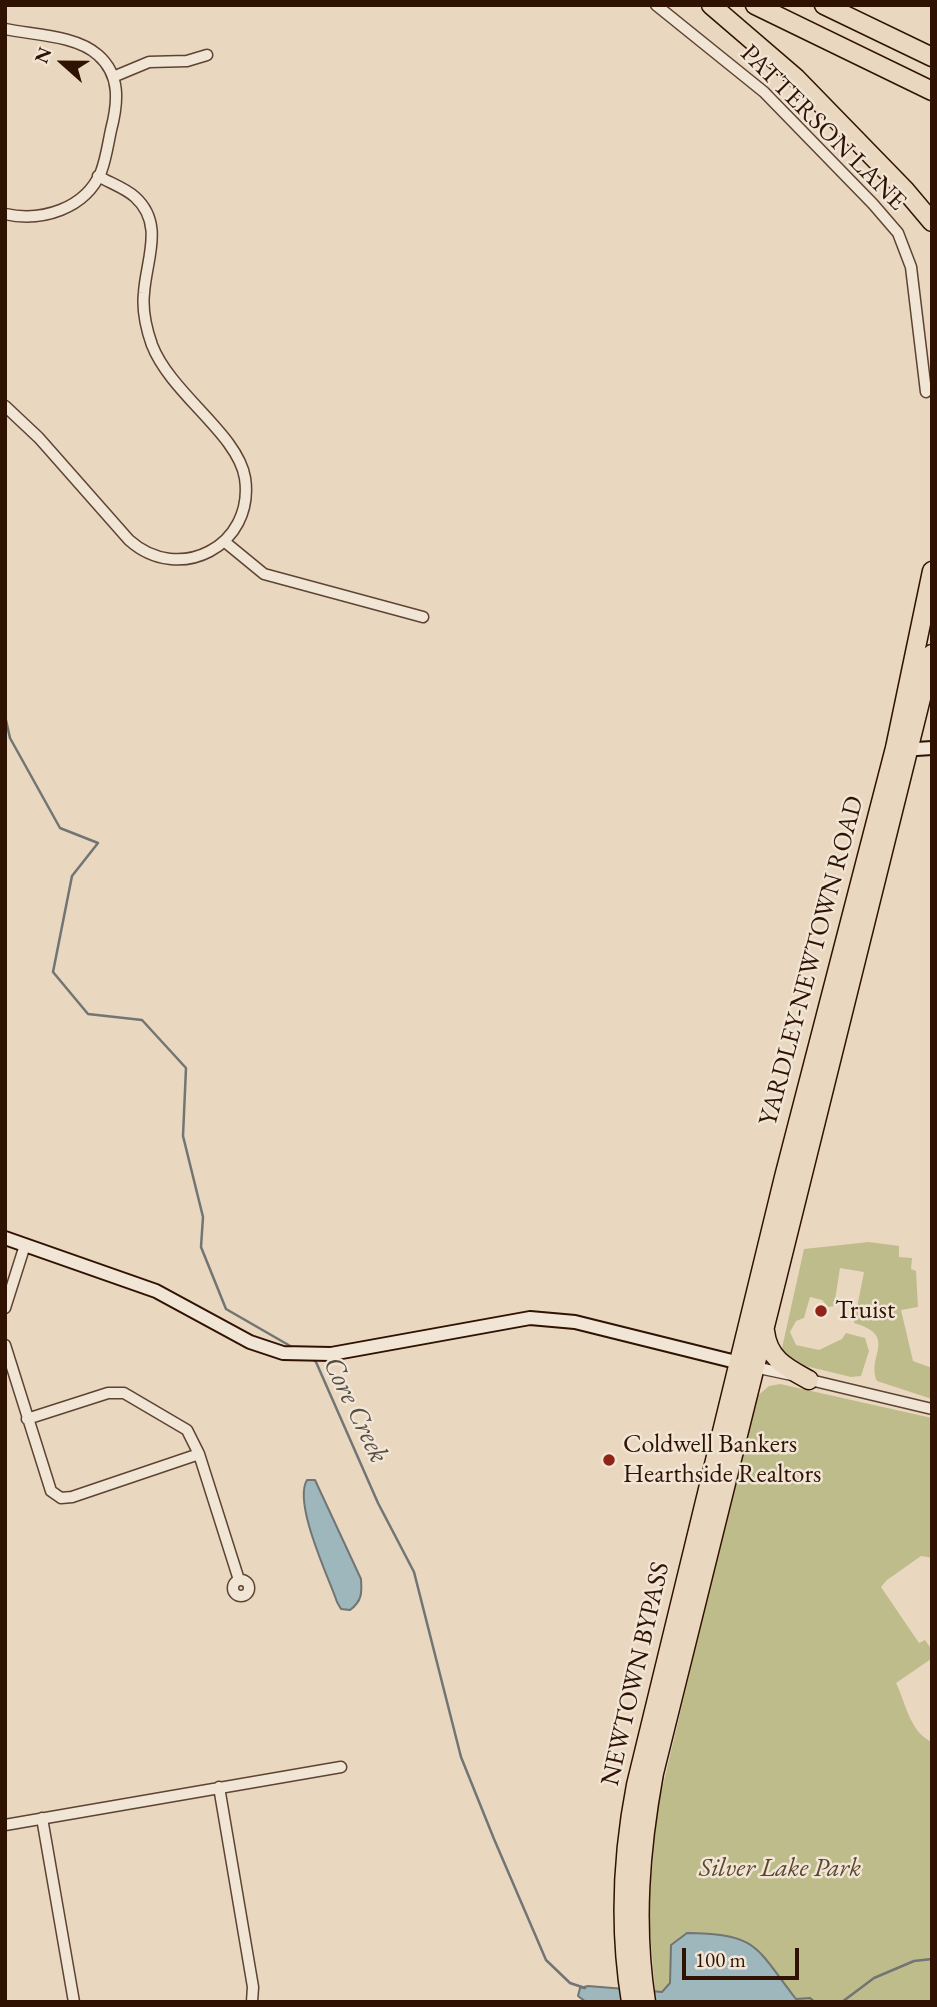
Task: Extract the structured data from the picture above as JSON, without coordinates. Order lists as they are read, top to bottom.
{
  "streets": {
    "highway": ["YARDLEY-NEWTOWN ROAD", "NEWTOWN BYPASS"],
    "street": ["PATTERSON LANE"]
  },
  "crossings": [
    ["YARDLEY-NEWTOWN ROAD", "NEWTOWN BYPASS"]
  ],
  "water": ["Core Creek"],
  "parks": ["Silver Lake Park"],
  "places": ["Truist", "Coldwell Bankers Hearthside Realtors"],
  "scale_bar": "100 m",
  "north": "left"
}
